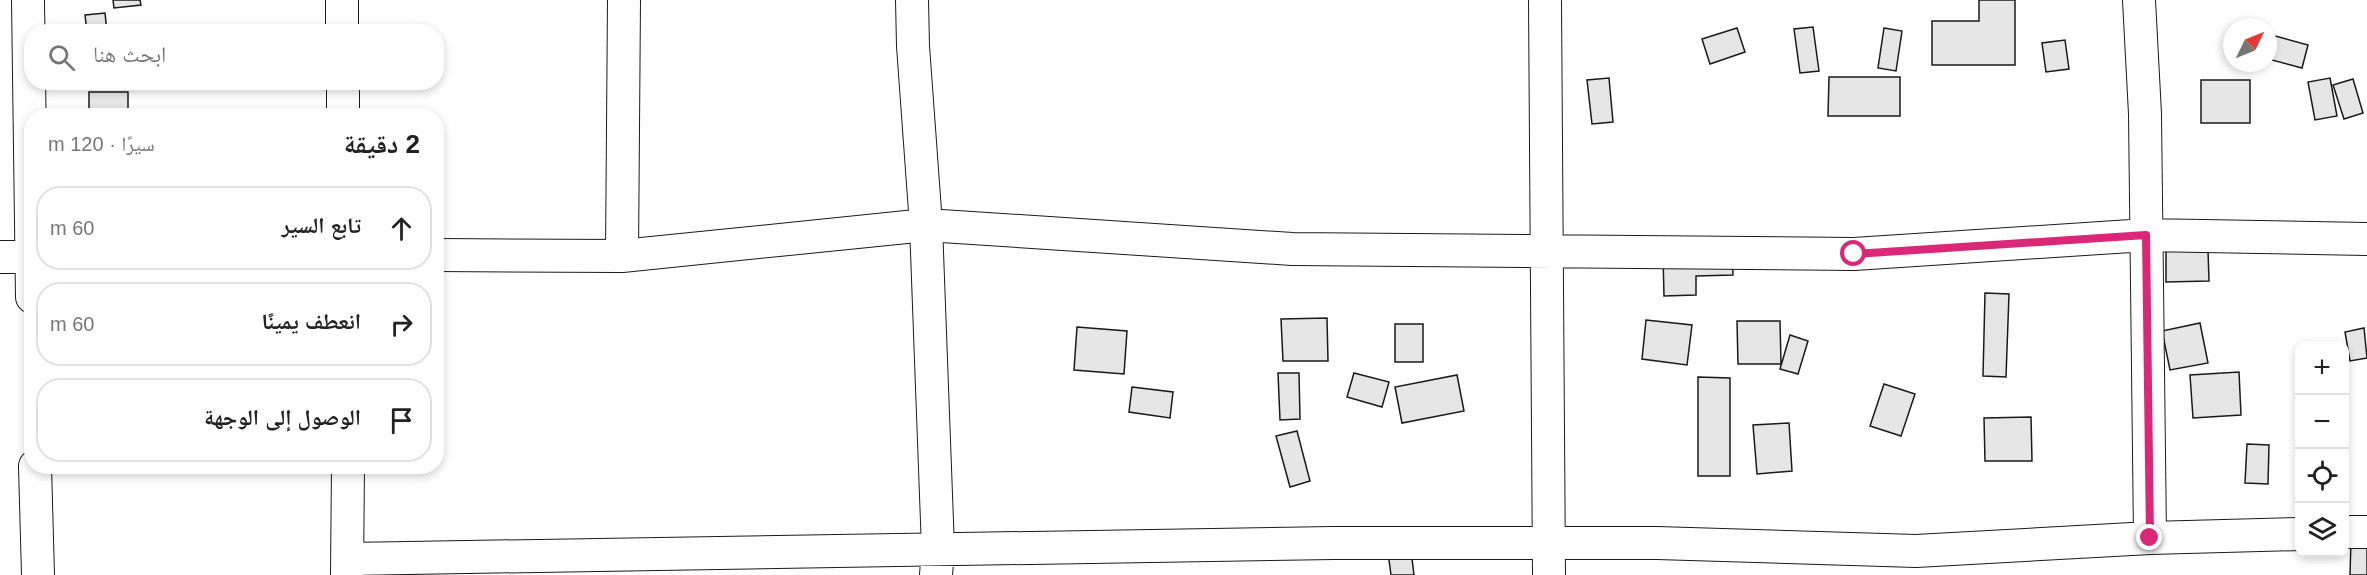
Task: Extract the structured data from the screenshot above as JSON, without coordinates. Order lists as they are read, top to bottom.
{
  "north": "top right",
  "page": {
    "search": "ابحث هنا",
    "heading": ["2 دقيقة", "سيرًا · 120 m"],
    "list": [
      ["تابع السير", "60 m"],
      ["انعطف يمينًا", "60 m"],
      "الوصول إلى الوجهة"
    ],
    "map_buttons": ["+", "−"]
  }
}
